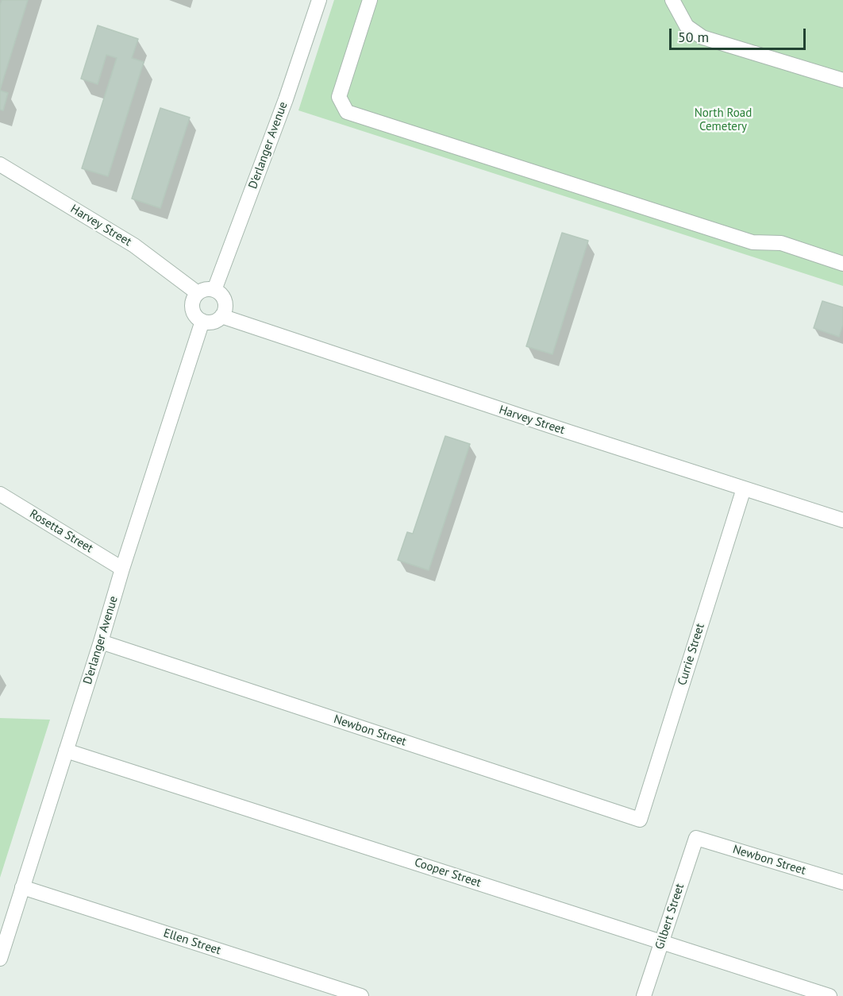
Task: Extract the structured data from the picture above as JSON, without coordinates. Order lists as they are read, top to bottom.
{
  "streets": {
    "street": [
      "D'erlanger Avenue",
      "Harvey Street",
      "Rosetta Street",
      "Currie Street",
      "Newbon Street",
      "Cooper Street",
      "Gilbert Street",
      "Ellen Street"
    ]
  },
  "crossings": [
    ["D'erlanger Avenue", "Harvey Street"],
    ["D'erlanger Avenue", "Rosetta Street"],
    ["D'erlanger Avenue", "Newbon Street"],
    ["D'erlanger Avenue", "Cooper Street"],
    ["D'erlanger Avenue", "Ellen Street"],
    ["Harvey Street", "Currie Street"],
    ["Currie Street", "Newbon Street"],
    ["Newbon Street", "Gilbert Street"],
    ["Cooper Street", "Gilbert Street"]
  ],
  "parks": ["North Road Cemetery"],
  "scale_bar": "50 m"
}
